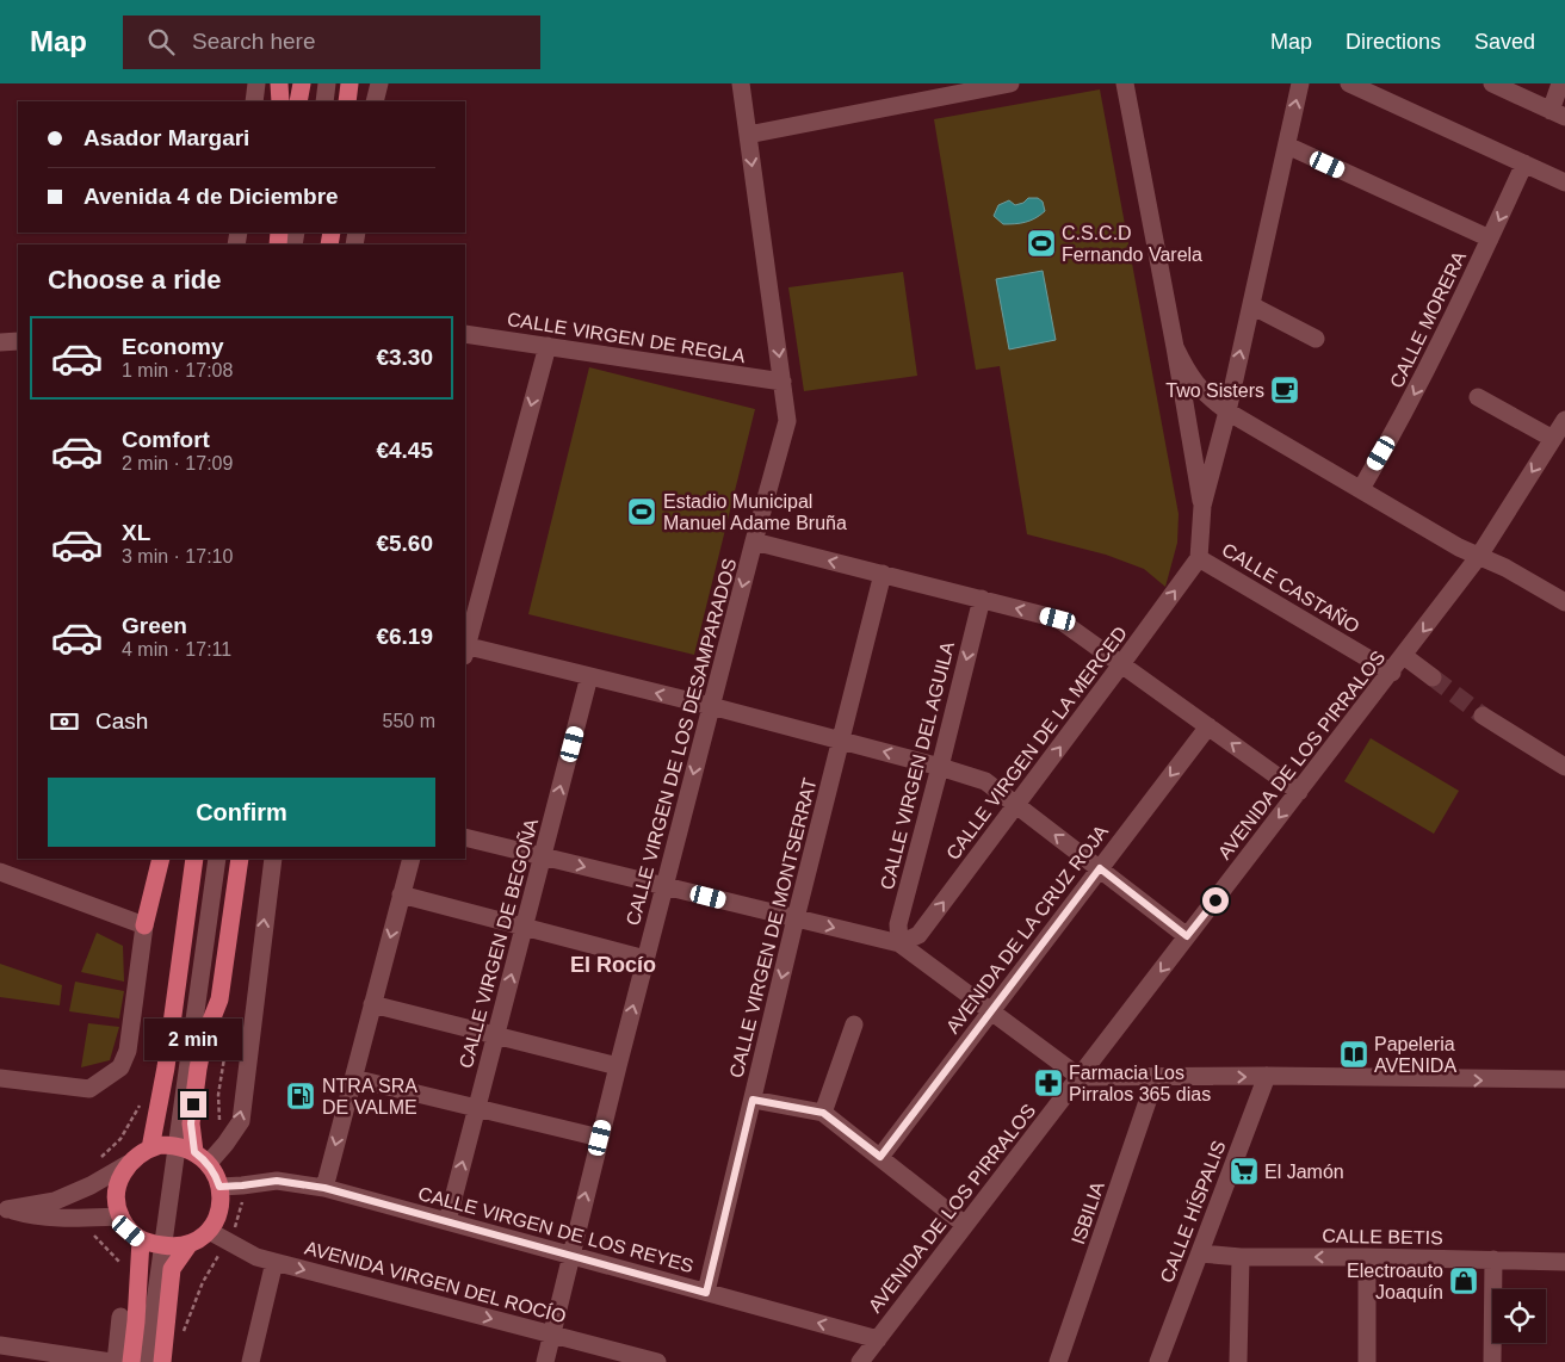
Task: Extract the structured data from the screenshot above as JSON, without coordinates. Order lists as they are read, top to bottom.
{
  "streets": {
    "street": [
      "CALLE MORERA",
      "CALLE VIRGEN DE REGLA",
      "CALLE CASTAÑO",
      "CALLE VIRGEN DE LOS DESAMPARADOS",
      "CALLE VIRGEN DE LA MERCED",
      "AVENIDA DE LOS PIRRALOS",
      "CALLE VIRGEN DEL AGUILA",
      "CALLE VIRGEN DE MONTSERRAT",
      "AVENIDA DE LA CRUZ ROJA",
      "CALLE VIRGEN DE BEGOÑA",
      "CALLE HÍSPALIS",
      "ISBILIA",
      "CALLE VIRGEN DE LOS REYES",
      "CALLE BETIS",
      "AVENIDA VIRGEN DEL ROCÍO"
    ]
  },
  "crossings": [
    ["CALLE VIRGEN DE REGLA", "CALLE VIRGEN DE LOS DESAMPARADOS"],
    ["CALLE CASTAÑO", "CALLE VIRGEN DE LA MERCED"],
    ["CALLE CASTAÑO", "AVENIDA DE LOS PIRRALOS"],
    ["CALLE VIRGEN DE LOS DESAMPARADOS", "CALLE VIRGEN DE LOS REYES"],
    ["CALLE VIRGEN DE LOS DESAMPARADOS", "AVENIDA VIRGEN DEL ROCÍO"],
    ["CALLE VIRGEN DE LA MERCED", "CALLE VIRGEN DEL AGUILA"],
    ["AVENIDA DE LOS PIRRALOS", "CALLE VIRGEN DE LOS REYES"],
    ["CALLE VIRGEN DE MONTSERRAT", "CALLE VIRGEN DE LOS REYES"],
    ["CALLE VIRGEN DE BEGOÑA", "CALLE VIRGEN DE LOS REYES"],
    ["CALLE HÍSPALIS", "CALLE BETIS"]
  ],
  "one_way": [
    "CALLE MORERA",
    "CALLE VIRGEN DE LA MERCED",
    "AVENIDA DE LOS PIRRALOS",
    "CALLE VIRGEN DEL AGUILA",
    "AVENIDA VIRGEN DEL ROCÍO"
  ],
  "districts": ["El Rocío"],
  "places": {
    "sports": ["C.S.C.D Fernando Varela", "Estadio Municipal Manuel Adame Bruña"],
    "cafe": ["Two Sisters"],
    "library": ["Papeleria AVENIDA"],
    "pharmacy": ["Farmacia Los Pirralos 365 dias"],
    "fuel station": ["NTRA SRA DE VALME"],
    "supermarket": ["El Jamón"],
    "shop": ["Electroauto Joaquín"]
  },
  "page": {
    "header": "Map",
    "search": "Search here",
    "nav": ["Map", "Directions", "Saved"],
    "banner": ["Asador Margari", "Avenida 4 de Diciembre"],
    "heading": "Choose a ride",
    "list": [
      {
        "name": "Economy",
        "note": "1 min · 17:08",
        "value": "€3.30"
      },
      {
        "name": "Comfort",
        "note": "2 min · 17:09",
        "value": "€4.45"
      },
      {
        "name": "XL",
        "note": "3 min · 17:10",
        "value": "€5.60"
      },
      {
        "name": "Green",
        "note": "4 min · 17:11",
        "value": "€6.19"
      }
    ],
    "pay": ["Cash", "550 m"],
    "buttons": "Confirm",
    "bubble": "2 min"
  }
}
